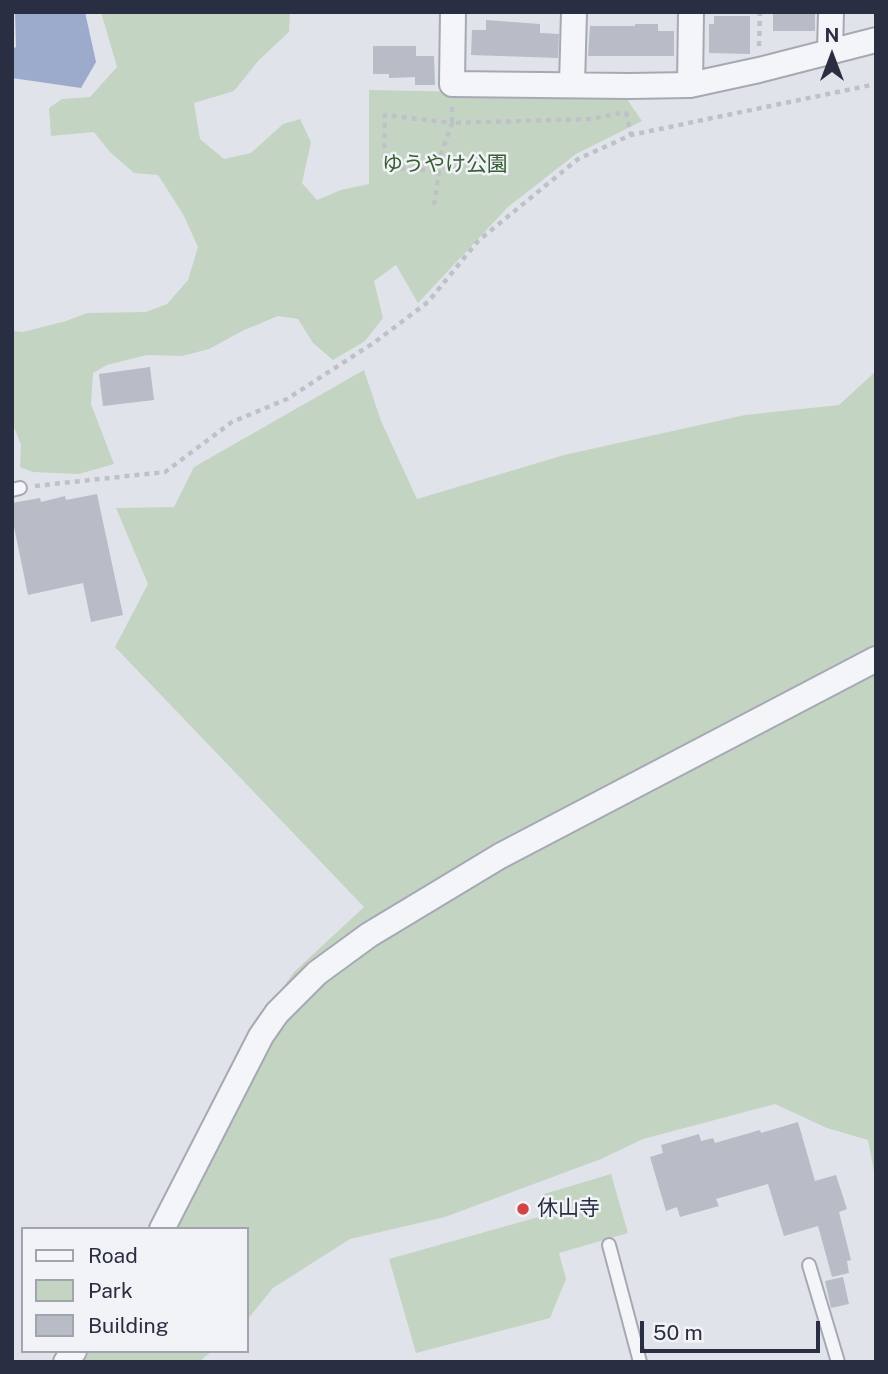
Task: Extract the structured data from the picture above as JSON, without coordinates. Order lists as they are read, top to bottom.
{
  "parks": ["ゆうやけ公園"],
  "places": ["休山寺"],
  "legend": ["Road", "Park", "Building"],
  "scale_bar": "50 m",
  "north": "top"
}
